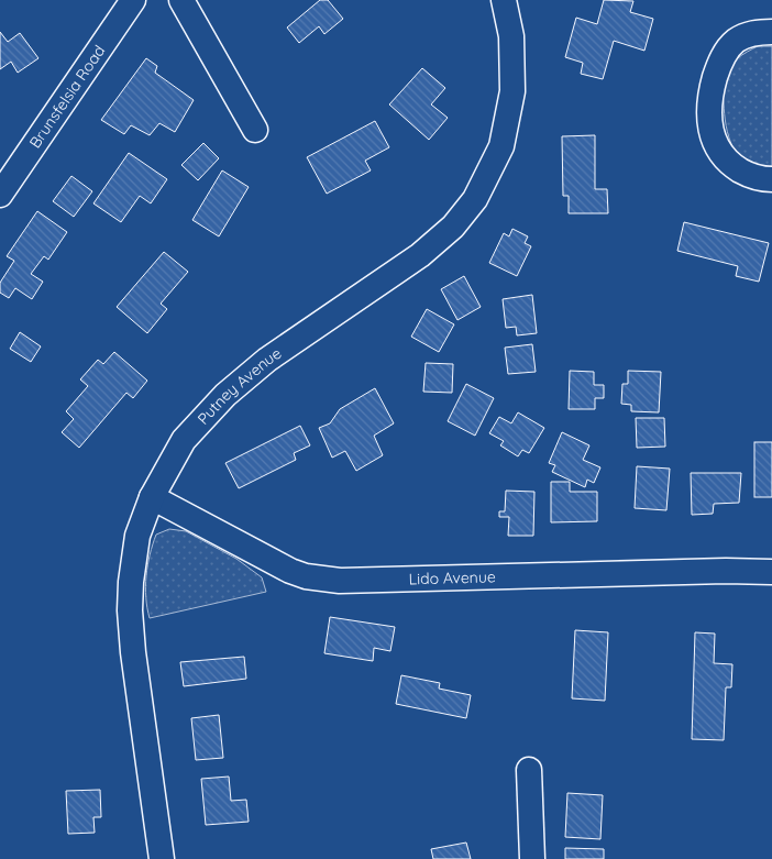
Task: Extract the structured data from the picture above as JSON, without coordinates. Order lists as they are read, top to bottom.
{
  "streets": {
    "street": ["Brunsfelsia Road", "Putney Avenue", "Lido Avenue"]
  },
  "crossings": [
    ["Putney Avenue", "Lido Avenue"]
  ]
}
